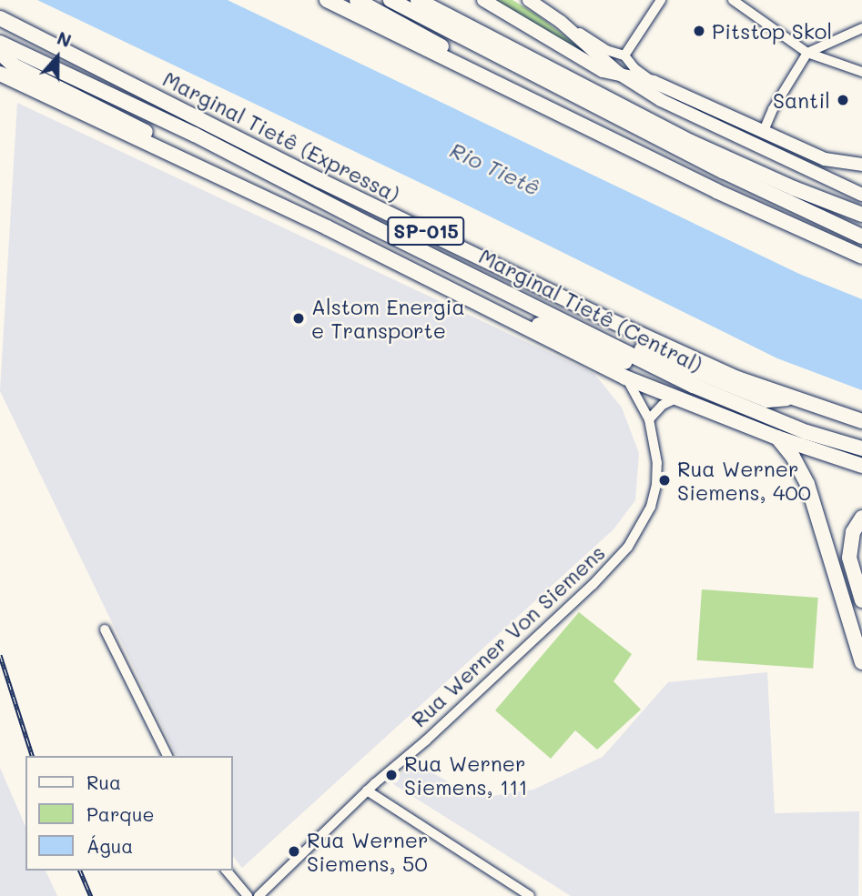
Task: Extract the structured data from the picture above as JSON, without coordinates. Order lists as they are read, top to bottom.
{
  "streets": {
    "highway": ["Marginal Tietê (Expressa)", "SP-015", "Marginal Tietê (Central)"],
    "street": ["Rua Werner Von Siemens"]
  },
  "water": ["Rio Tietê"],
  "places": [
    "Pitstop Skol",
    "Santil",
    "Alstom Energia e Transporte",
    "Rua Werner Siemens, 400",
    "Rua Werner Siemens, 111",
    "Rua Werner Siemens, 50"
  ],
  "legend": ["Rua", "Parque", "Água"],
  "north": "top"
}
